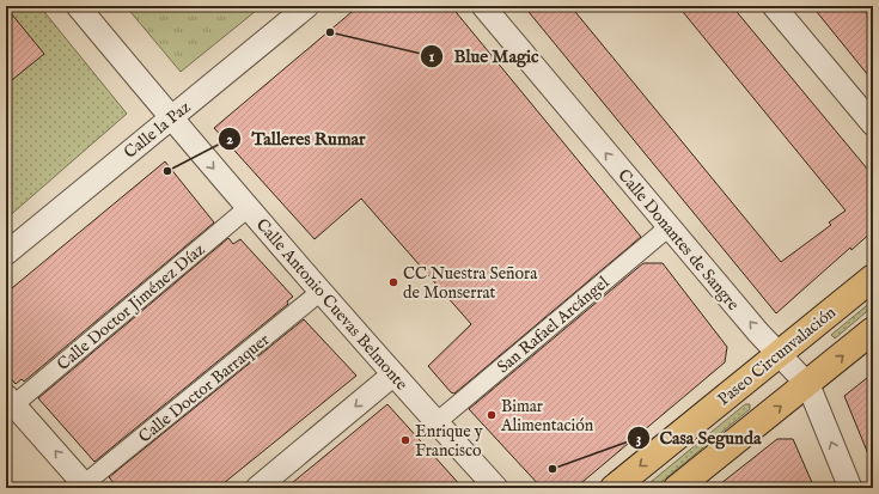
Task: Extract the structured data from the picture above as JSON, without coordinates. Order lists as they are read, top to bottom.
{
  "streets": {
    "main road": ["Paseo Circunvalación"],
    "street": [
      "Calle la Paz",
      "Calle Donantes de Sangre",
      "Calle Antonio Cuevas Belmonte",
      "Calle Doctor Jiménez Díaz",
      "San Rafael Arcángel",
      "Calle Doctor Barraquer"
    ]
  },
  "crossings": [
    ["Calle la Paz", "Calle Antonio Cuevas Belmonte"],
    ["Calle Donantes de Sangre", "San Rafael Arcángel"],
    ["Calle Donantes de Sangre", "Paseo Circunvalación"],
    ["Calle Antonio Cuevas Belmonte", "Calle Doctor Jiménez Díaz"],
    ["Calle Antonio Cuevas Belmonte", "San Rafael Arcángel"],
    ["Calle Antonio Cuevas Belmonte", "Calle Doctor Barraquer"]
  ],
  "one_way": ["Calle Donantes de Sangre"],
  "places": [
    "Blue Magic",
    "Talleres Rumar",
    "CC Nuestra Señora de Monserrat",
    "Bimar Alimentación",
    "Enrique y Francisco",
    "Casa Segunda"
  ]
}
